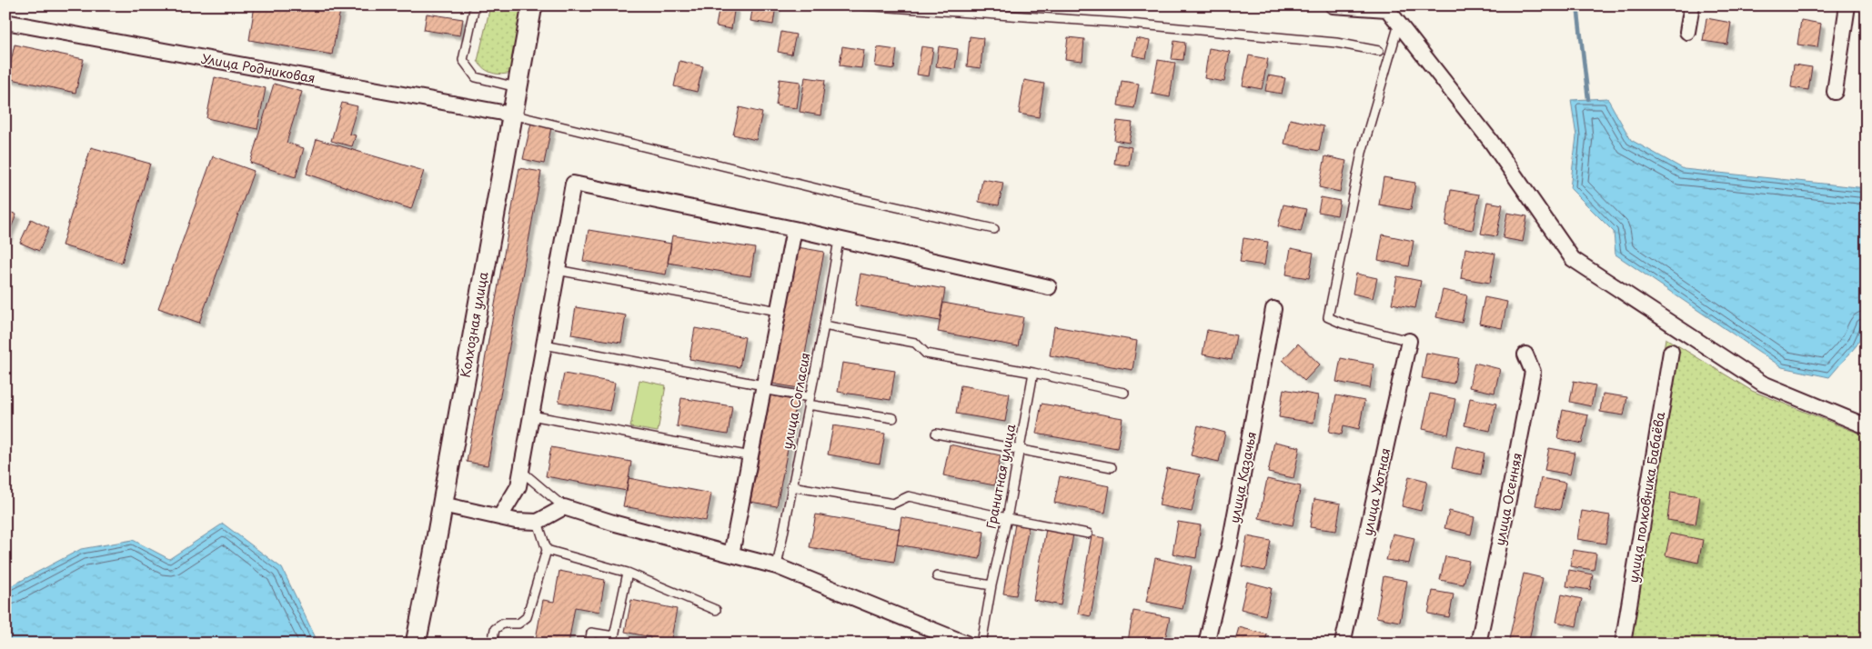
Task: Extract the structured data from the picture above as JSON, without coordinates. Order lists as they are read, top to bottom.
{
  "streets": {
    "street": [
      "Улица Родниковая",
      "Колхозная улица",
      "улица Казачья",
      "улица Уютная",
      "улица полковника Бабаёва",
      "улица Осенняя"
    ],
    "lane": ["улица Согласия", "Гранитная улица"]
  },
  "crossings": [
    ["Улица Родниковая", "Колхозная улица"]
  ]
}
